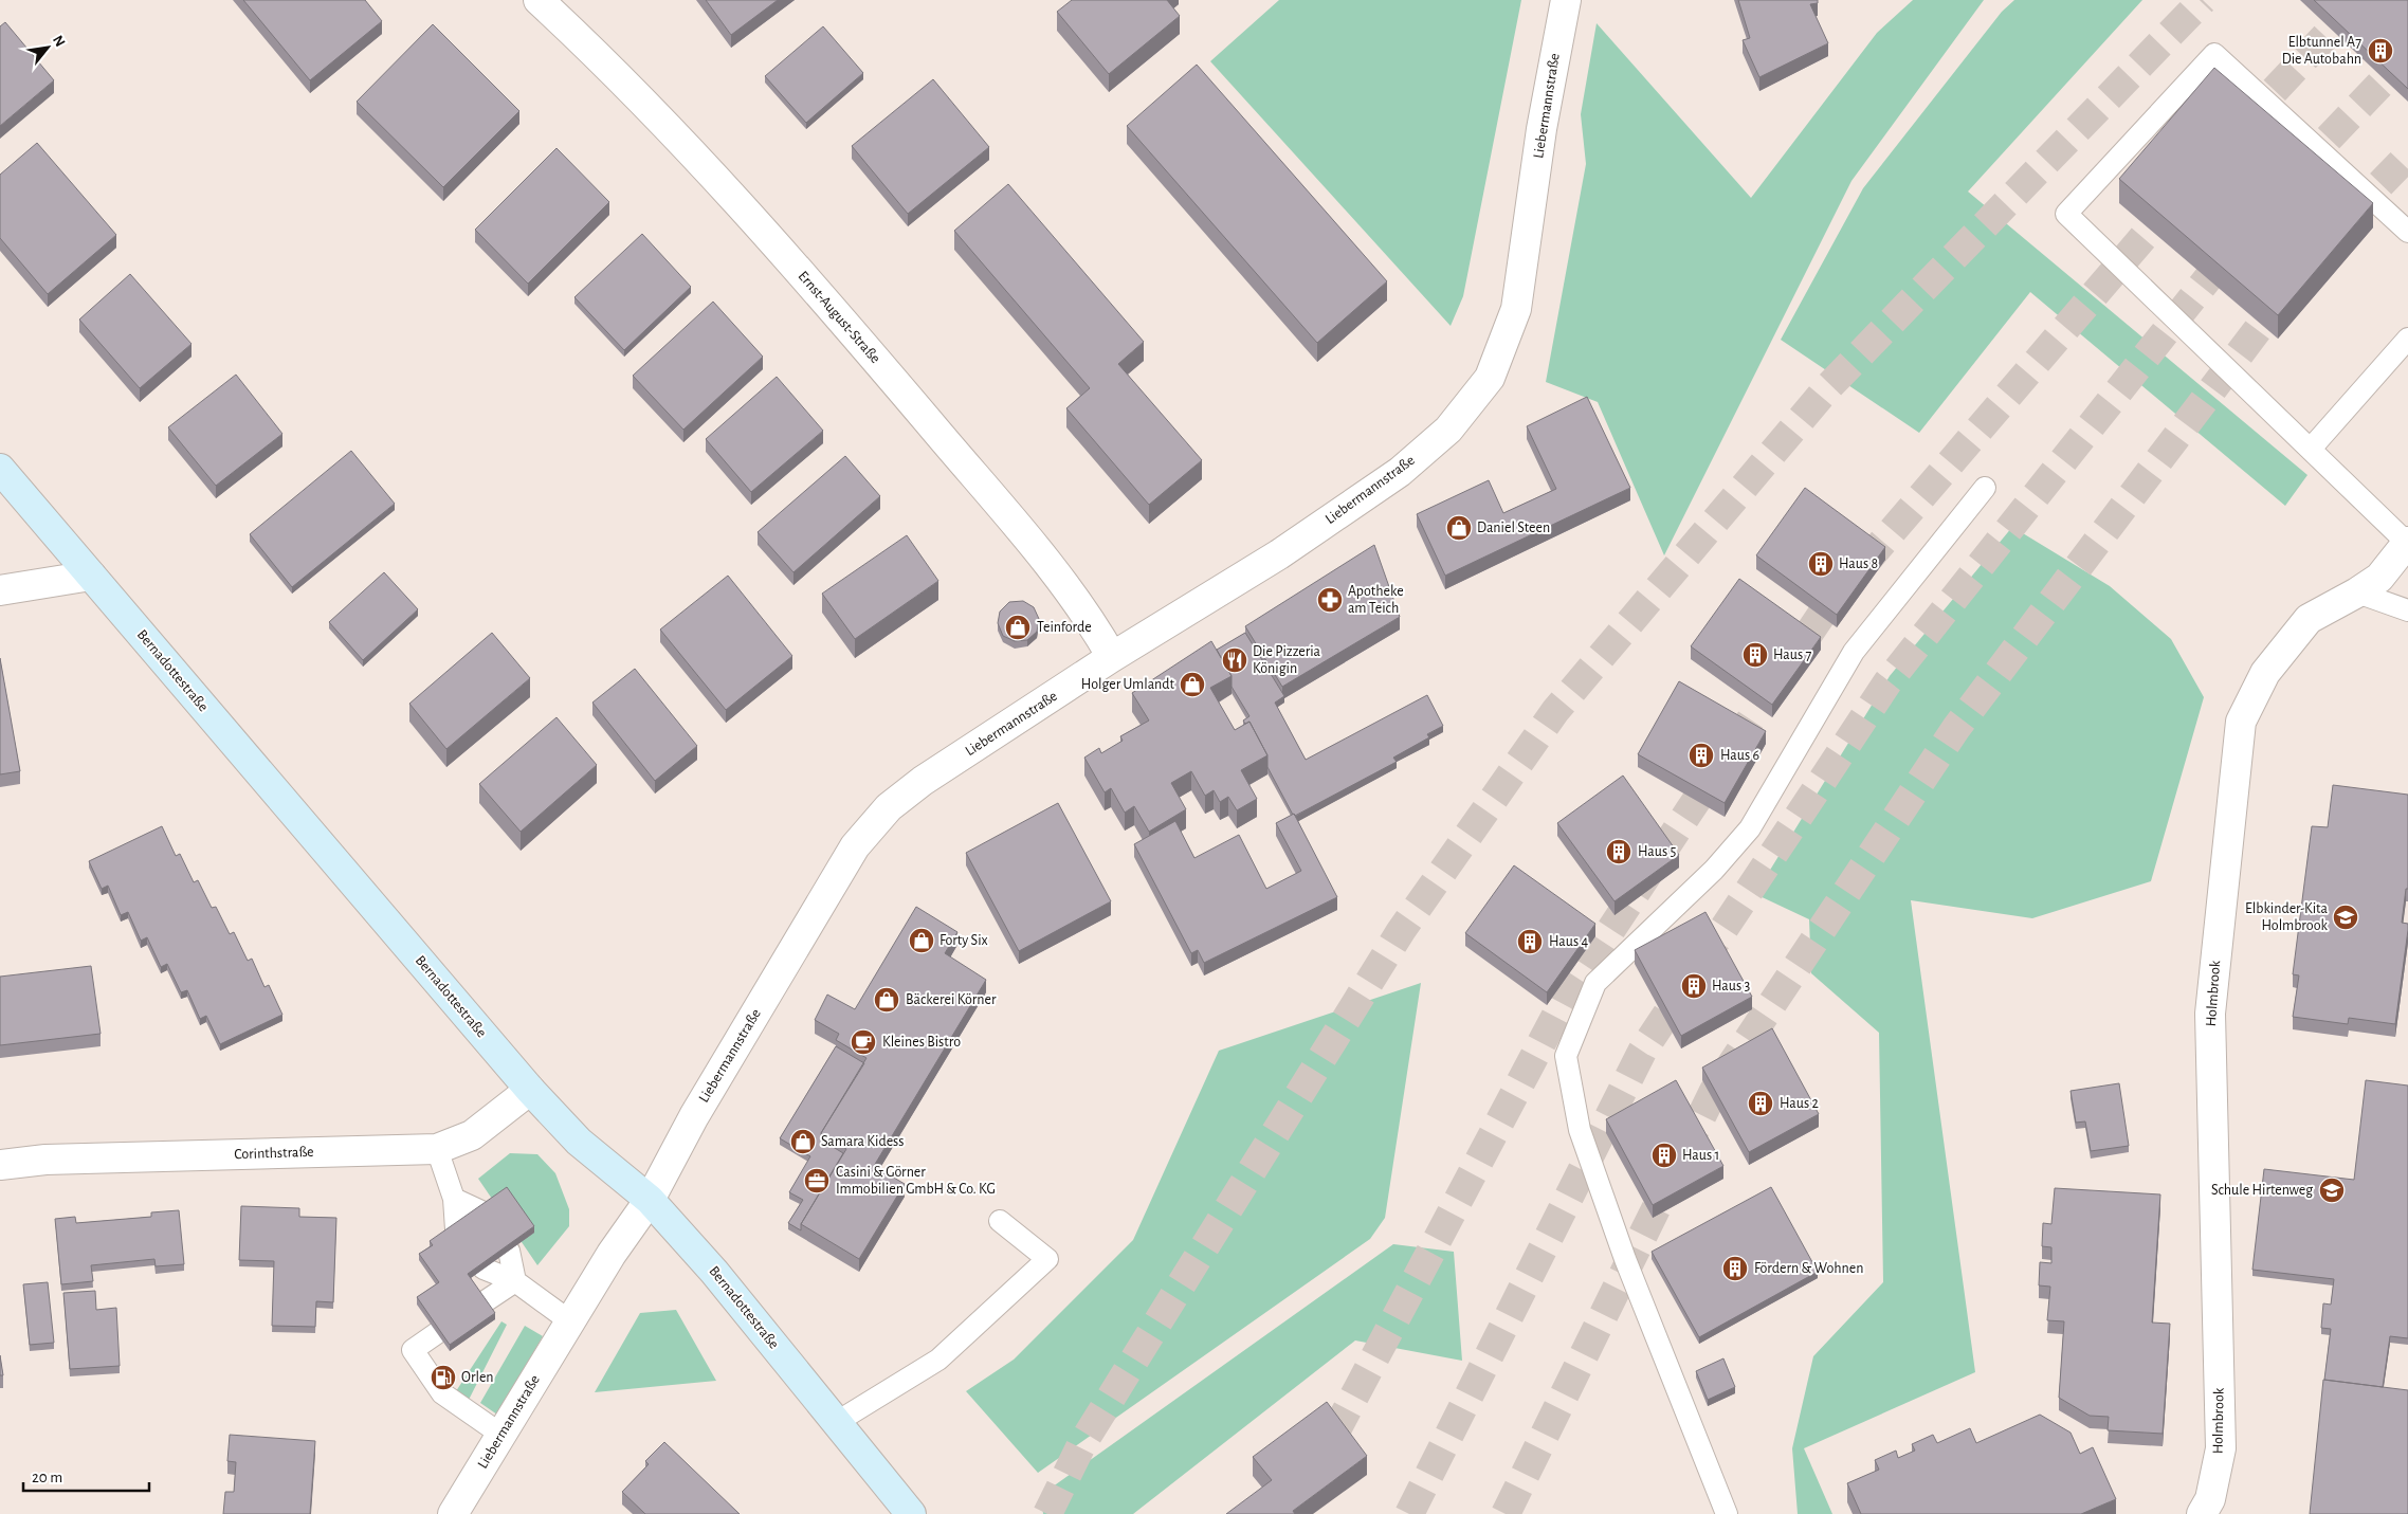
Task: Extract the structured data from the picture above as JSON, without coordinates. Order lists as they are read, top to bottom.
{
  "streets": {
    "street": [
      "Liebermannstraße",
      "Ernst-August-Straße",
      "Bernadottestraße",
      "Holmbrook",
      "Corinthstraße"
    ]
  },
  "crossings": [
    ["Liebermannstraße", "Ernst-August-Straße"],
    ["Liebermannstraße", "Bernadottestraße"],
    ["Bernadottestraße", "Corinthstraße"]
  ],
  "places": {
    "building": [
      "Elbtunnel A7 Die Autobahn",
      "Haus 8",
      "Haus 7",
      "Haus 6",
      "Haus 5",
      "Haus 4",
      "Haus 3",
      "Haus 2",
      "Haus 1",
      "Fördern & Wohnen"
    ],
    "shop": [
      "Daniel Steen",
      "Teinforde",
      "Holger Umlandt",
      "Forty Six",
      "Bäckerei Körner",
      "Samara Kidess"
    ],
    "pharmacy": ["Apotheke am Teich"],
    "restaurant": ["Die Pizzeria Königin"],
    "school or university": ["Elbkinder-Kita Holmbrook", "Schule Hirtenweg"],
    "cafe": ["Kleines Bistro"],
    "office": ["Casini & Görner Immobilien GmbH & Co. KG"],
    "fuel station": ["Orlen"]
  },
  "scale_bar": "20 m",
  "north": "top right"
}
